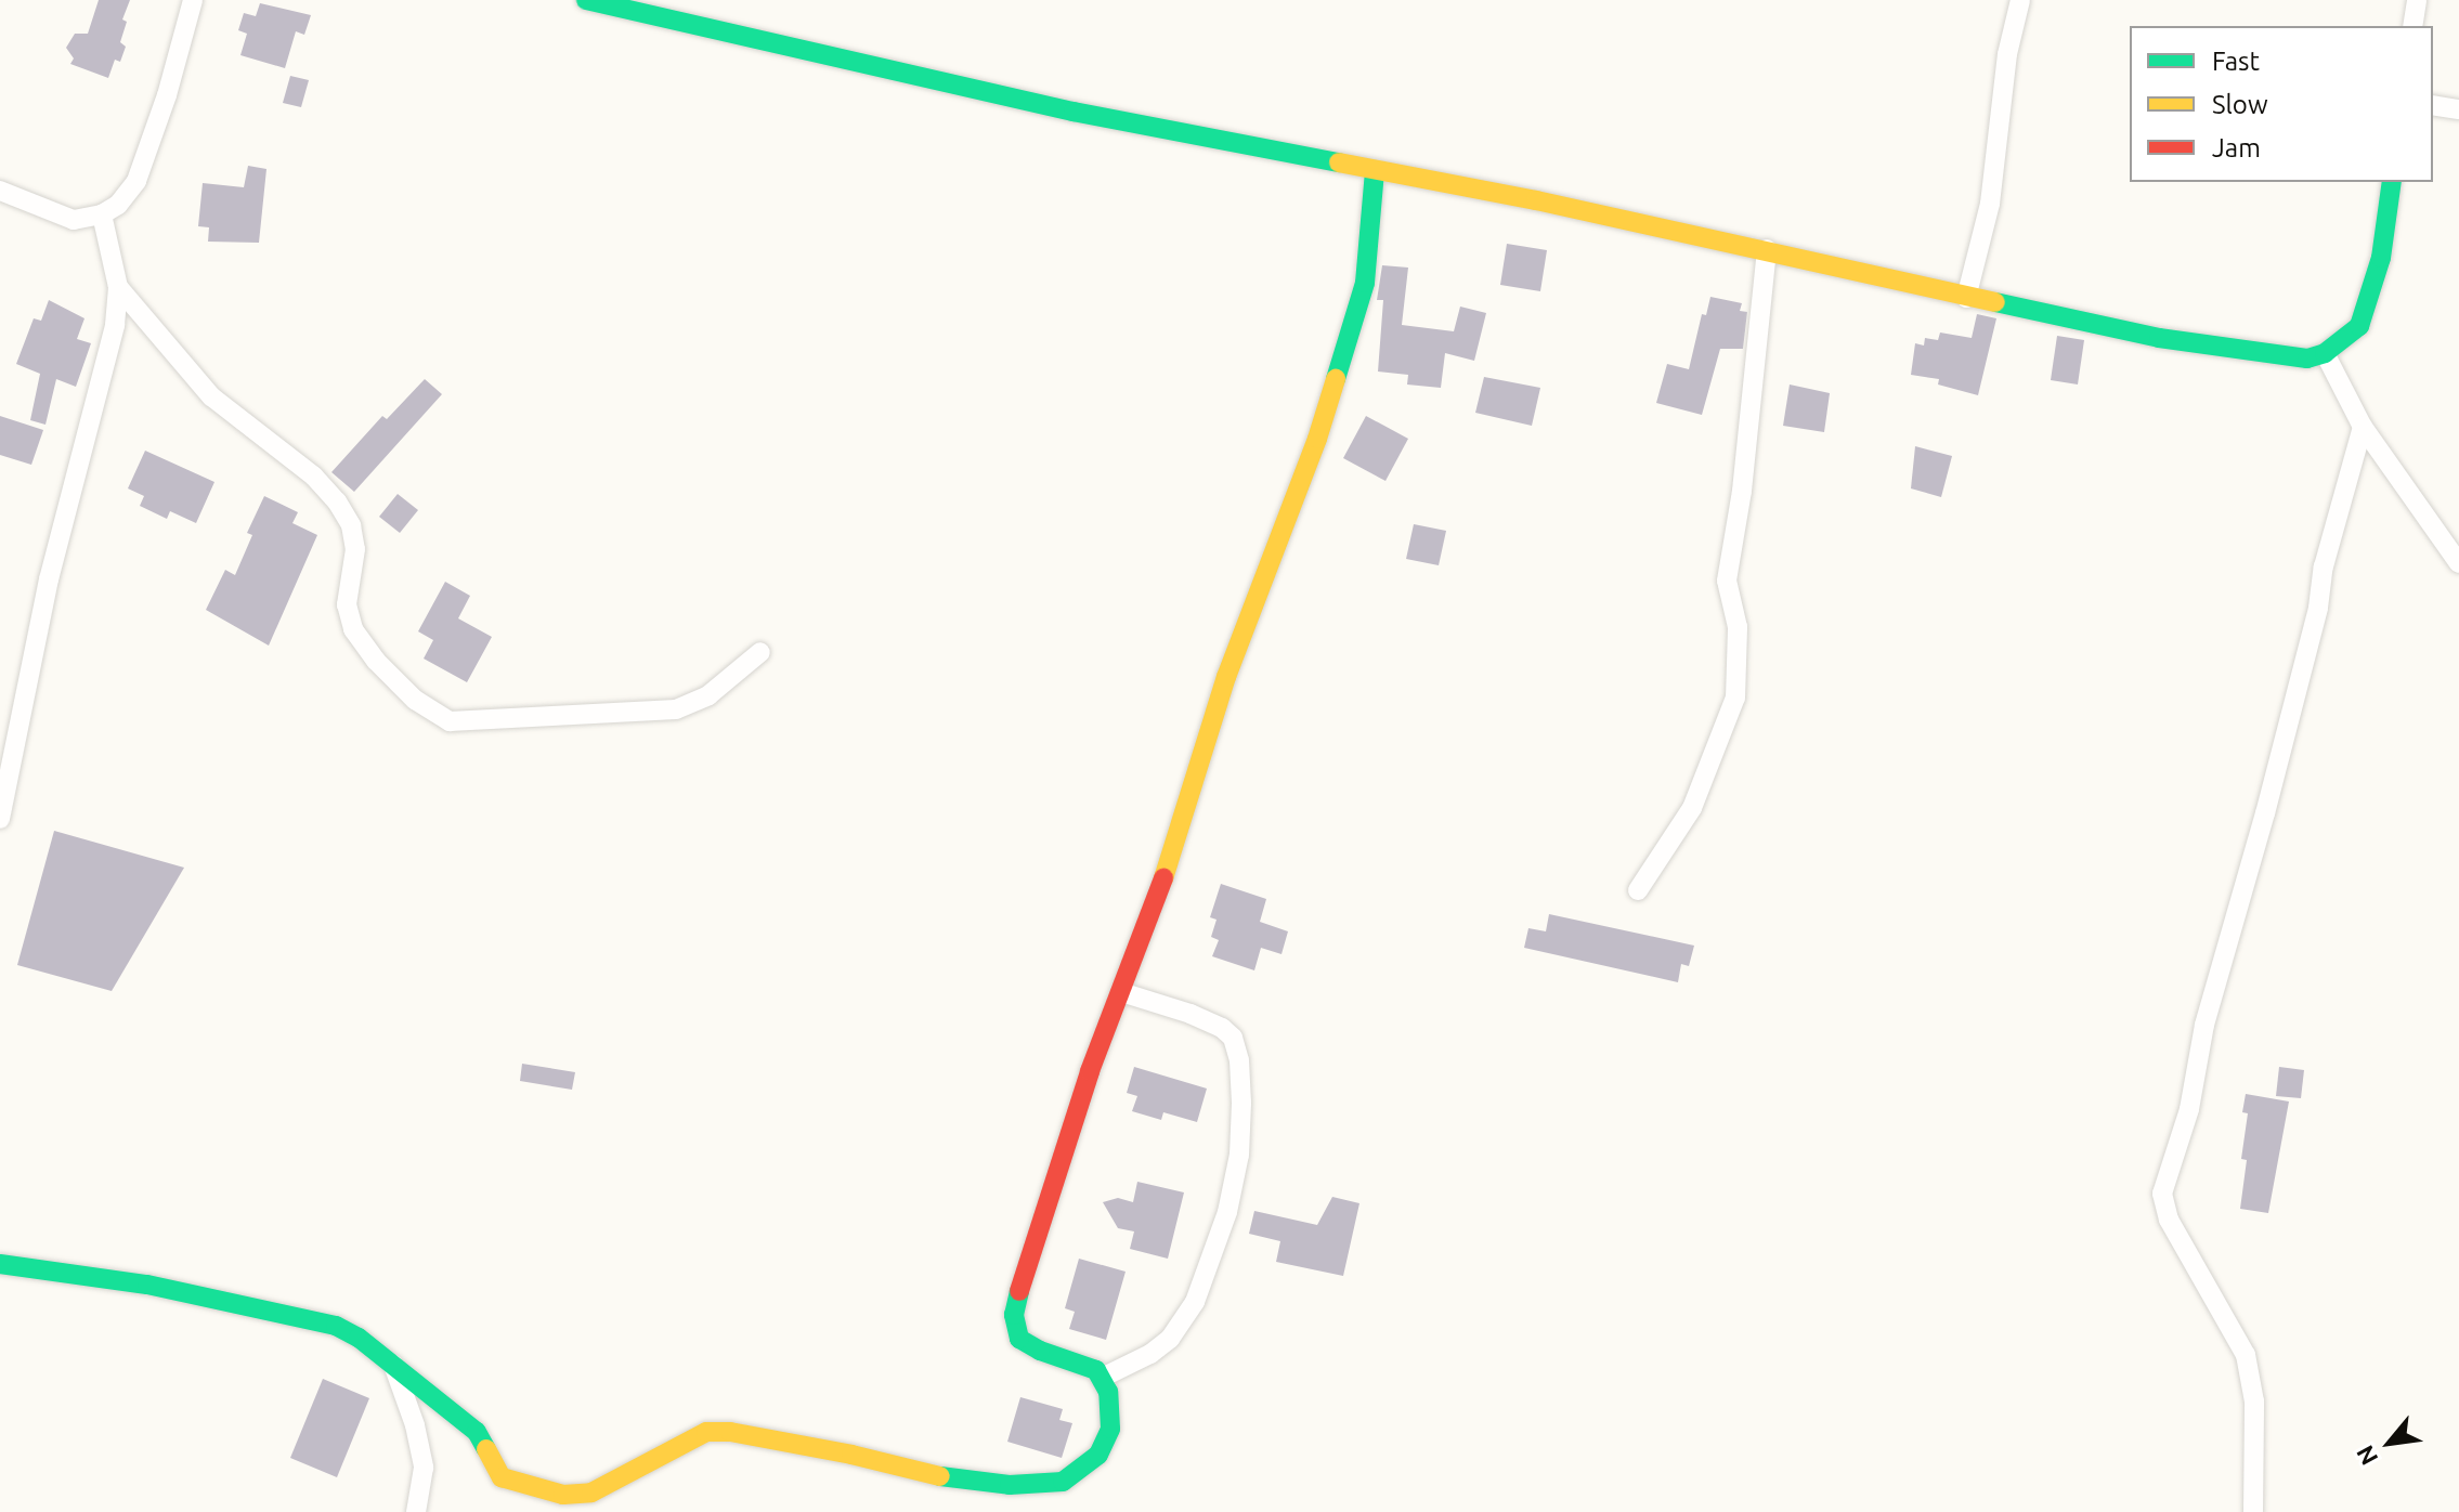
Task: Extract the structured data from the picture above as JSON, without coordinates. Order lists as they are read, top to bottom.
{
  "legend": ["Fast", "Slow", "Jam"],
  "north": "bottom left"
}
